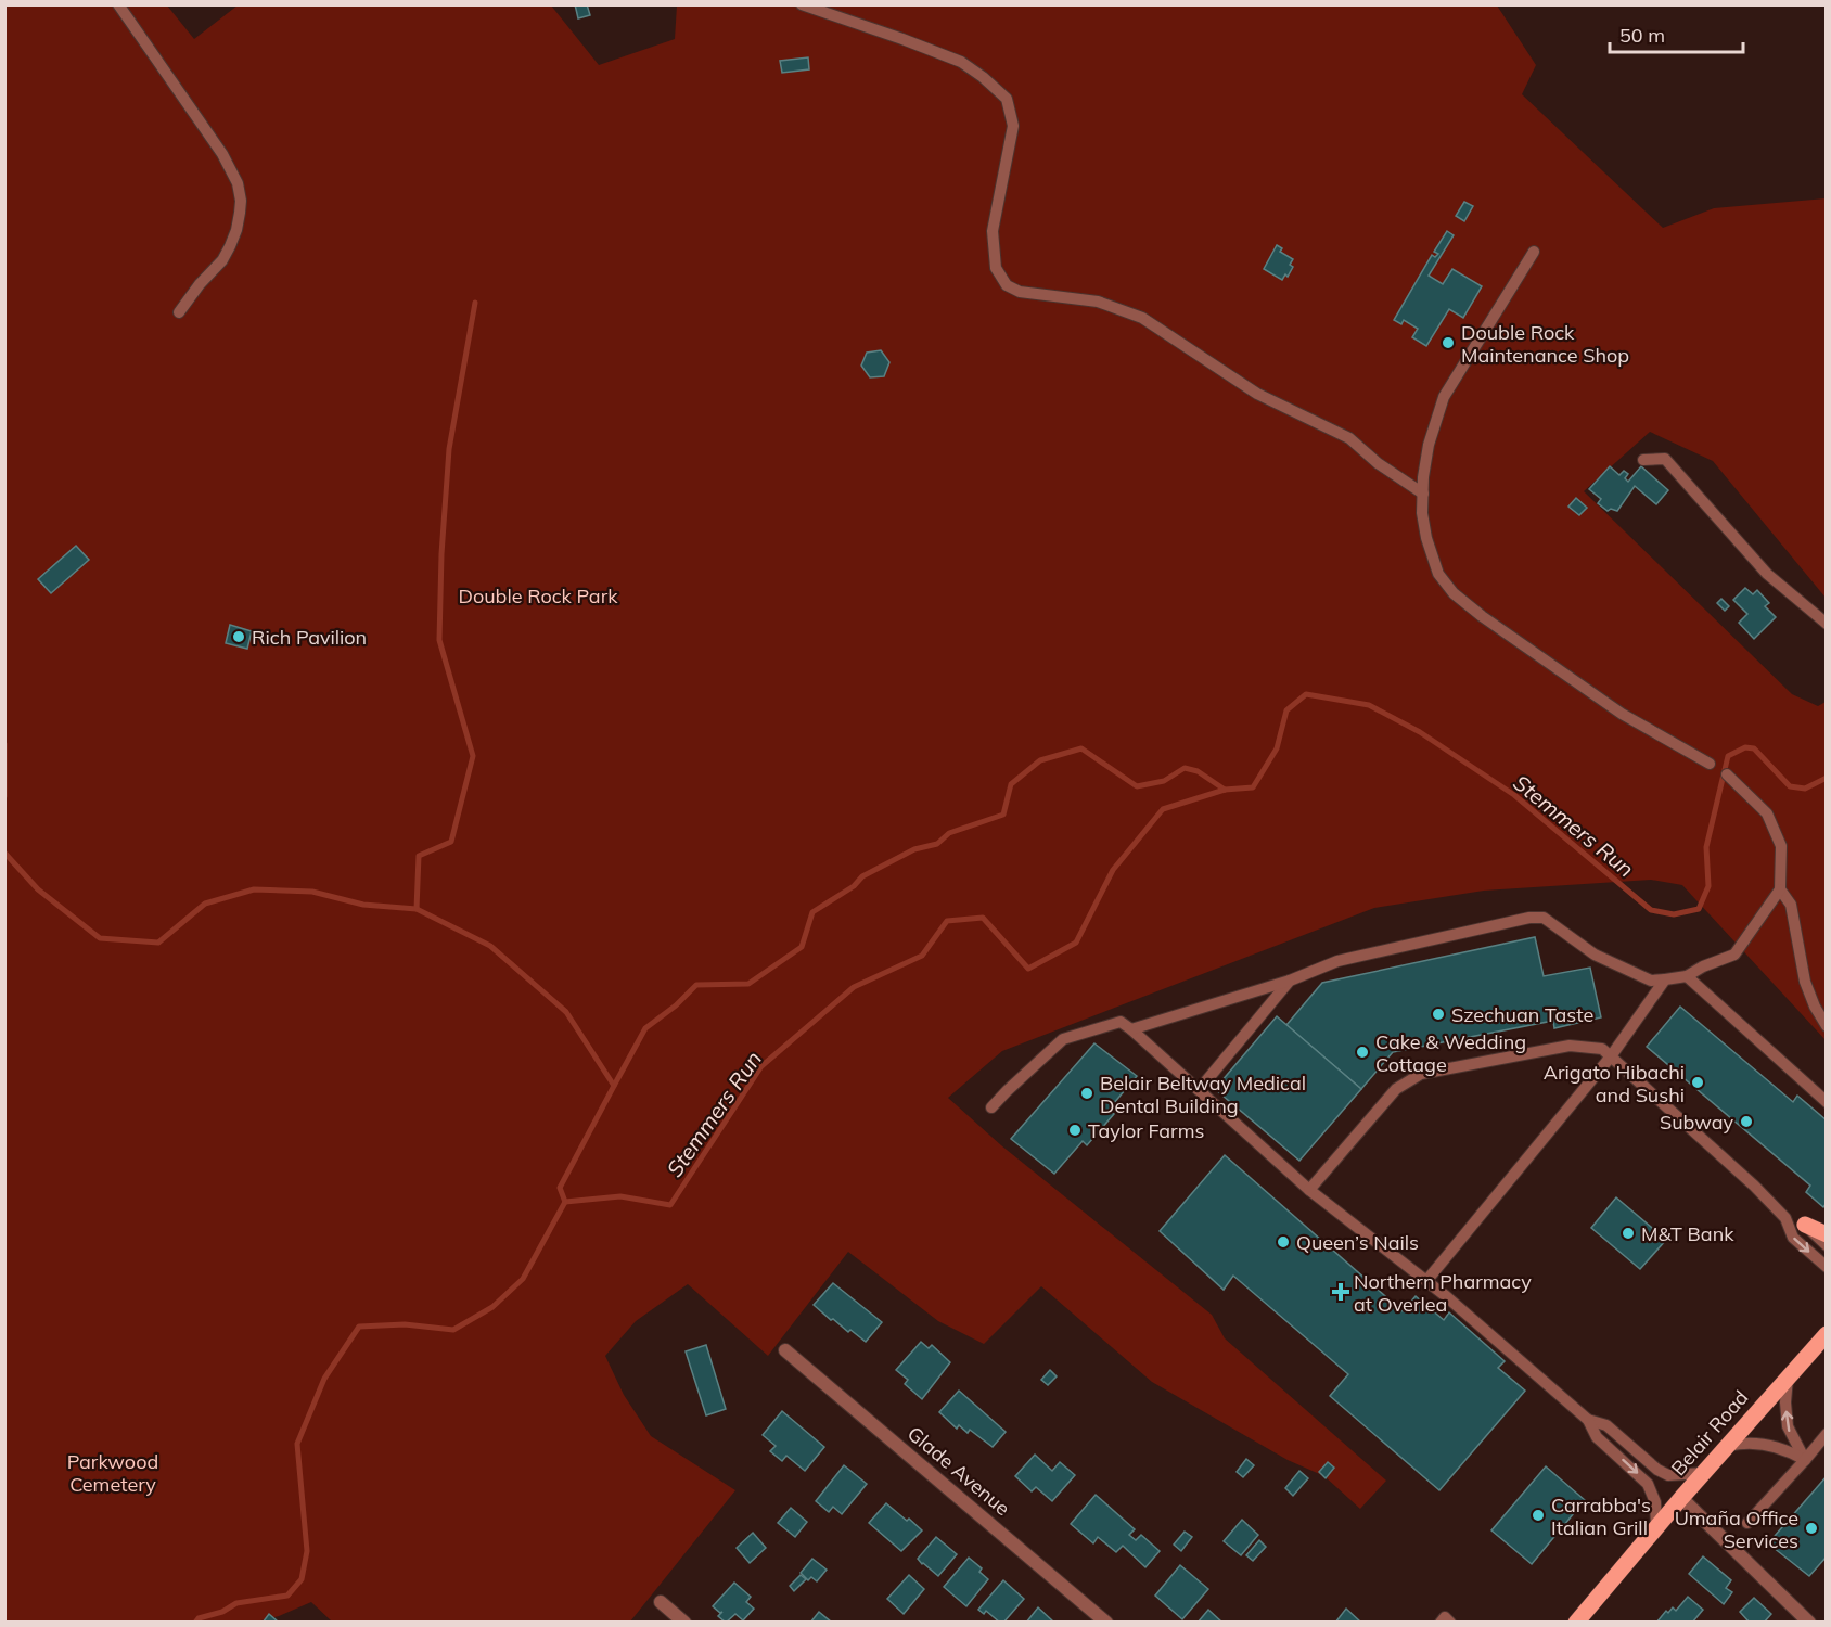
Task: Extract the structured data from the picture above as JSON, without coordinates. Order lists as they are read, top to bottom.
{
  "streets": {
    "main road": ["Belair Road"],
    "street": ["Glade Avenue"]
  },
  "water": ["Stemmers Run"],
  "parks": ["Double Rock Park", "Parkwood Cemetery"],
  "places": {
    "other": [
      "Double Rock Maintenance Shop",
      "Rich Pavilion",
      "Szechuan Taste",
      "Cake & Wedding Cottage",
      "Arigato Hibachi and Sushi",
      "Belair Beltway Medical Dental Building",
      "Subway",
      "Taylor Farms",
      "M&T Bank",
      "Queen’s Nails",
      "Carrabba's Italian Grill",
      "Umaña Office Services"
    ],
    "health": ["Northern Pharmacy at Overlea"]
  },
  "scale_bar": "50 m"
}
